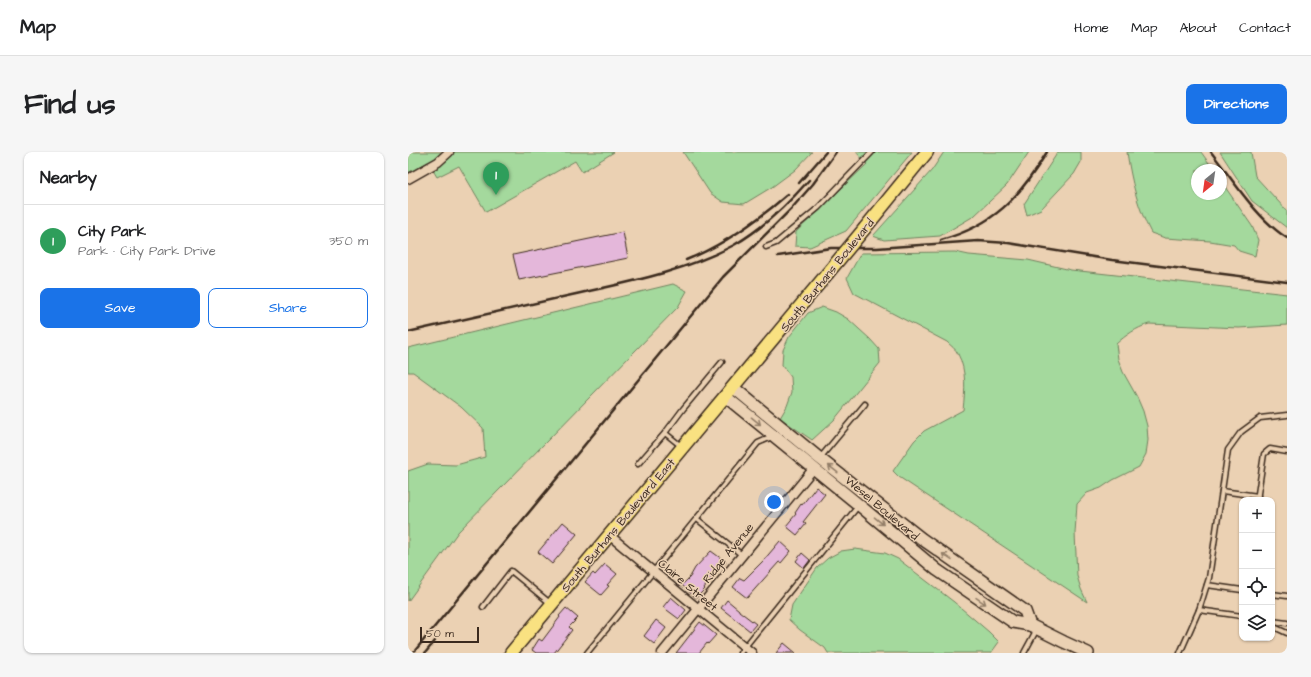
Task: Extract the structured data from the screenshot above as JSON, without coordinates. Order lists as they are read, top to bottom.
{
  "streets": {
    "main road": ["South Burhans Boulevard", "Wesel Boulevard", "South Burhans Boulevard East"],
    "street": ["Ridge Avenue", "Claire Street"]
  },
  "crossings": [
    ["South Burhans Boulevard", "Wesel Boulevard"],
    ["South Burhans Boulevard", "South Burhans Boulevard East"],
    ["Wesel Boulevard", "South Burhans Boulevard East"],
    ["Wesel Boulevard", "Ridge Avenue"],
    ["South Burhans Boulevard East", "Claire Street"],
    ["Ridge Avenue", "Claire Street"]
  ],
  "scale_bar": "50 m",
  "north": "bottom left",
  "page": {
    "header": "Map",
    "nav": [
      "Home",
      "Map",
      "About",
      "Contact"
    ],
    "buttons": [
      "Directions",
      ["Save", "Share"]
    ],
    "title": "Find us",
    "heading": "Nearby",
    "pins": "1",
    "list": [
      {
        "mark": "1",
        "name": "City Park",
        "note": "Park · City Park Drive",
        "value": "350 m"
      }
    ],
    "map_buttons": ["+", "−"],
    "scale": "50 m"
  }
}
